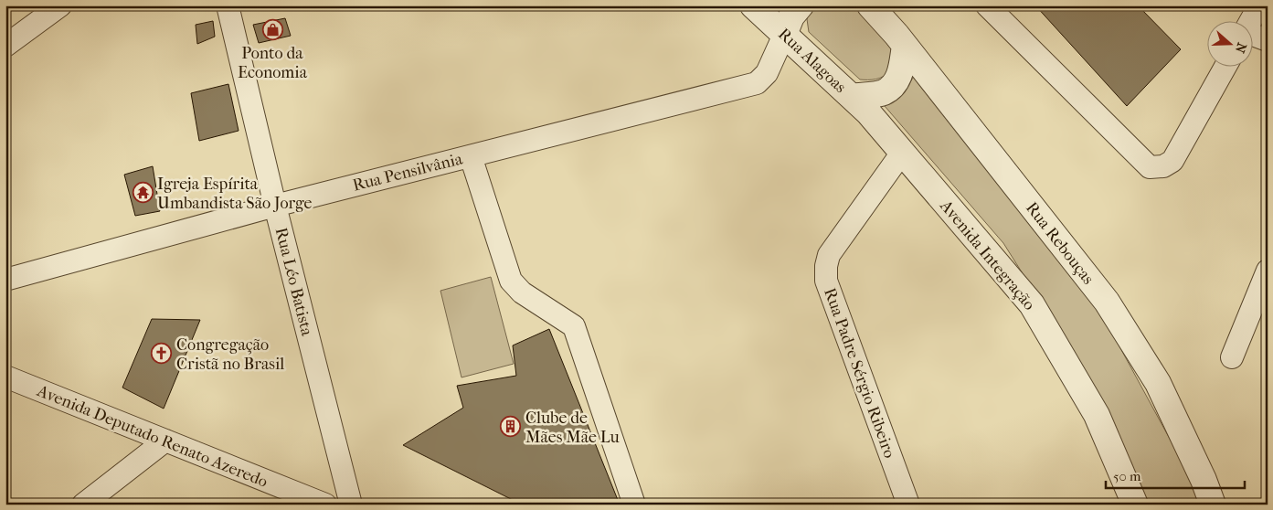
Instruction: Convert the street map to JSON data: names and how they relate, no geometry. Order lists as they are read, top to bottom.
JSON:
{
  "streets": {
    "street": [
      "Rua Alagoas",
      "Rua Pensilvânia",
      "Rua Rebouças",
      "Avenida Integração",
      "Rua Léo Batista",
      "Rua Padre Sérgio Ribeiro",
      "Avenida Deputado Renato Azeredo"
    ]
  },
  "crossings": [
    ["Rua Alagoas", "Rua Pensilvânia"],
    ["Rua Alagoas", "Avenida Integração"],
    ["Rua Pensilvânia", "Rua Léo Batista"],
    ["Avenida Integração", "Rua Padre Sérgio Ribeiro"]
  ],
  "places": {
    "shop": ["Ponto da Economia"],
    "temple": ["Igreja Espírita Umbandista São Jorge"],
    "church": ["Congregação Cristã no Brasil"],
    "building": ["Clube de Mães Mãe Lu"]
  },
  "scale_bar": "50 m",
  "north": "right"
}
